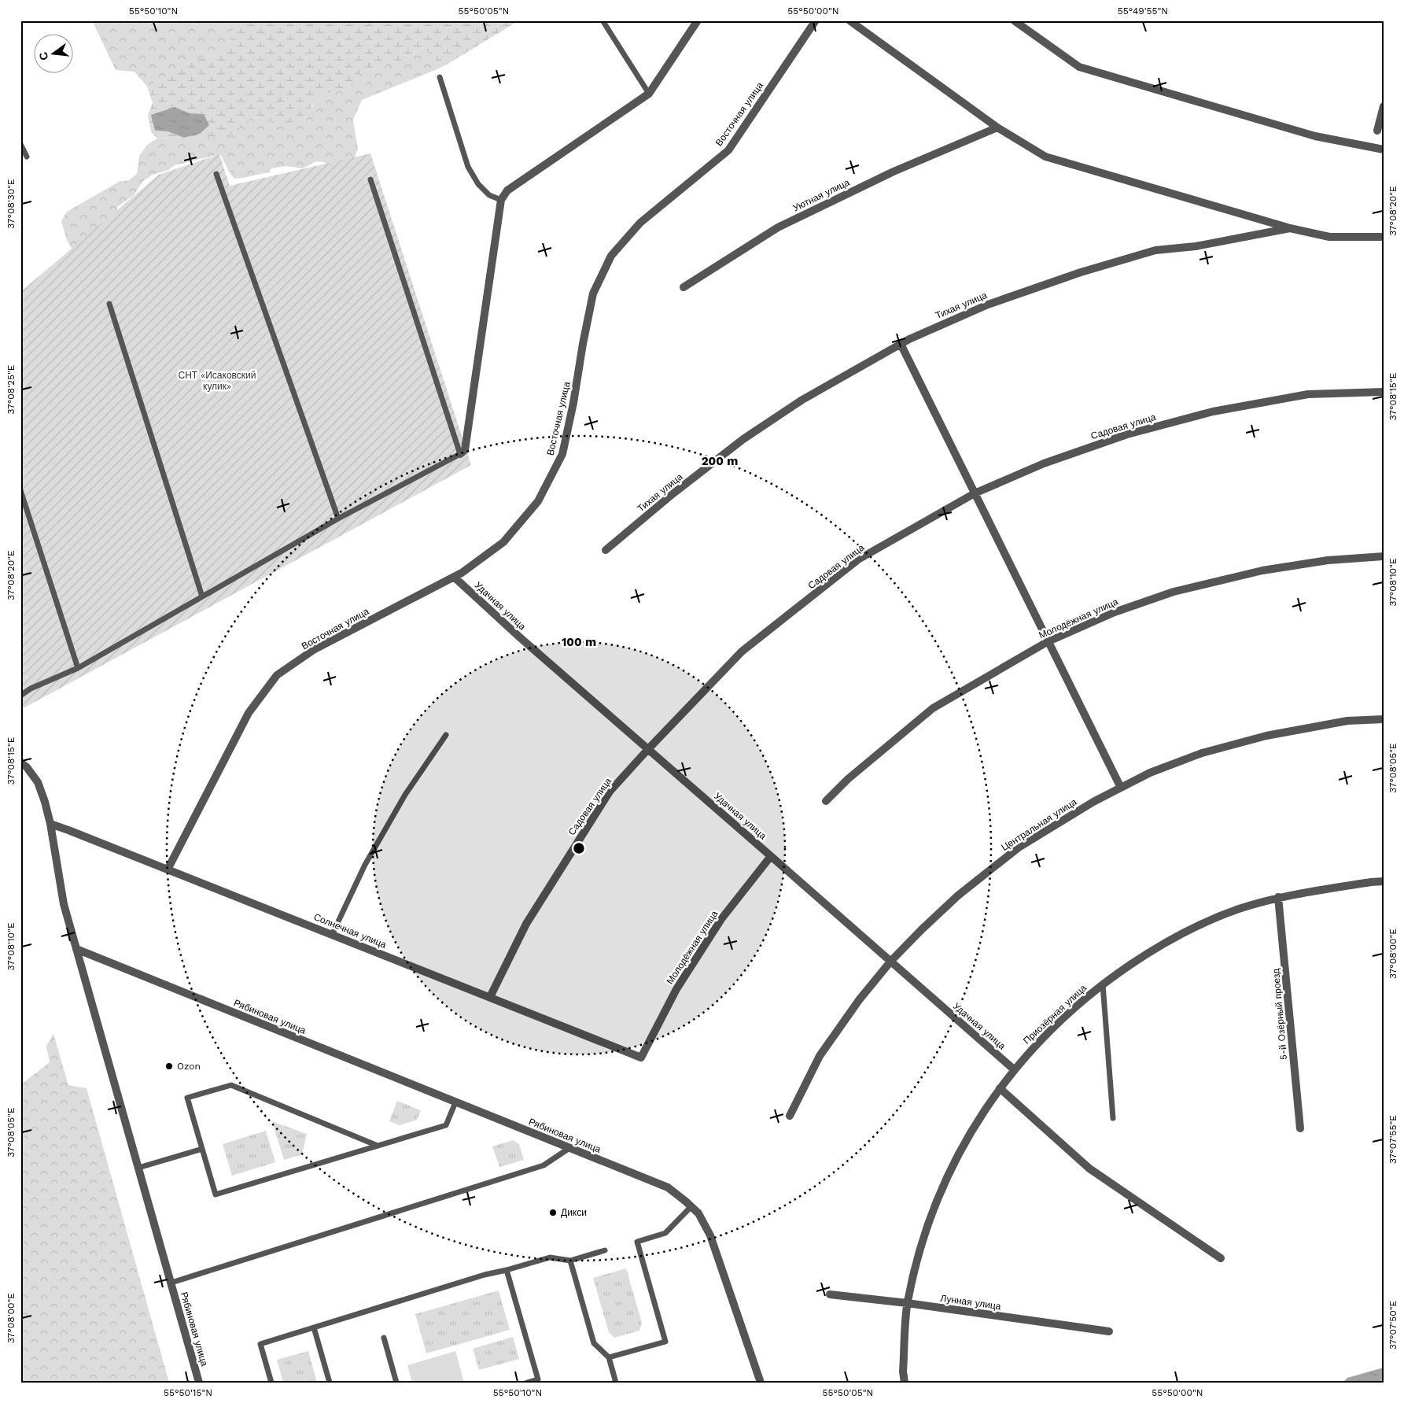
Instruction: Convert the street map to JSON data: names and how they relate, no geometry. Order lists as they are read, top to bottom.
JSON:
{
  "streets": {
    "street": [
      "Восточная улица",
      "Уютная улица",
      "Тихая улица",
      "Садовая улица",
      "Удачная улица",
      "Молодёжная улица",
      "Центральная улица",
      "Солнечная улица",
      "Приозёрная улица",
      "5-й Озёрный проезд",
      "Рябиновая улица",
      "Лунная улица"
    ]
  },
  "crossings": [
    ["Восточная улица", "Удачная улица"],
    ["Восточная улица", "Солнечная улица"],
    ["Садовая улица", "Удачная улица"],
    ["Садовая улица", "Солнечная улица"],
    ["Удачная улица", "Молодёжная улица"],
    ["Удачная улица", "Центральная улица"],
    ["Удачная улица", "Приозёрная улица"],
    ["Молодёжная улица", "Солнечная улица"],
    ["Приозёрная улица", "5-й Озёрный проезд"],
    ["Приозёрная улица", "Лунная улица"]
  ],
  "parks": ["СНТ «Исаковский кулик»"],
  "places": ["Ozon", "Дикси"],
  "north": "left",
  "coordinates": [
    "55°50'10\"N",
    "55°50'05\"N",
    "55°50'00\"N",
    "55°49'55\"N",
    "37°08'30\"E",
    "37°08'20\"E",
    "37°08'25\"E",
    "37°08'15\"E",
    "37°08'10\"E",
    "37°08'05\"E",
    "37°08'00\"E",
    "37°07'55\"E",
    "37°07'50\"E",
    "55°50'15\"N"
  ],
  "rings": ["200 m", "100 m"]
}
